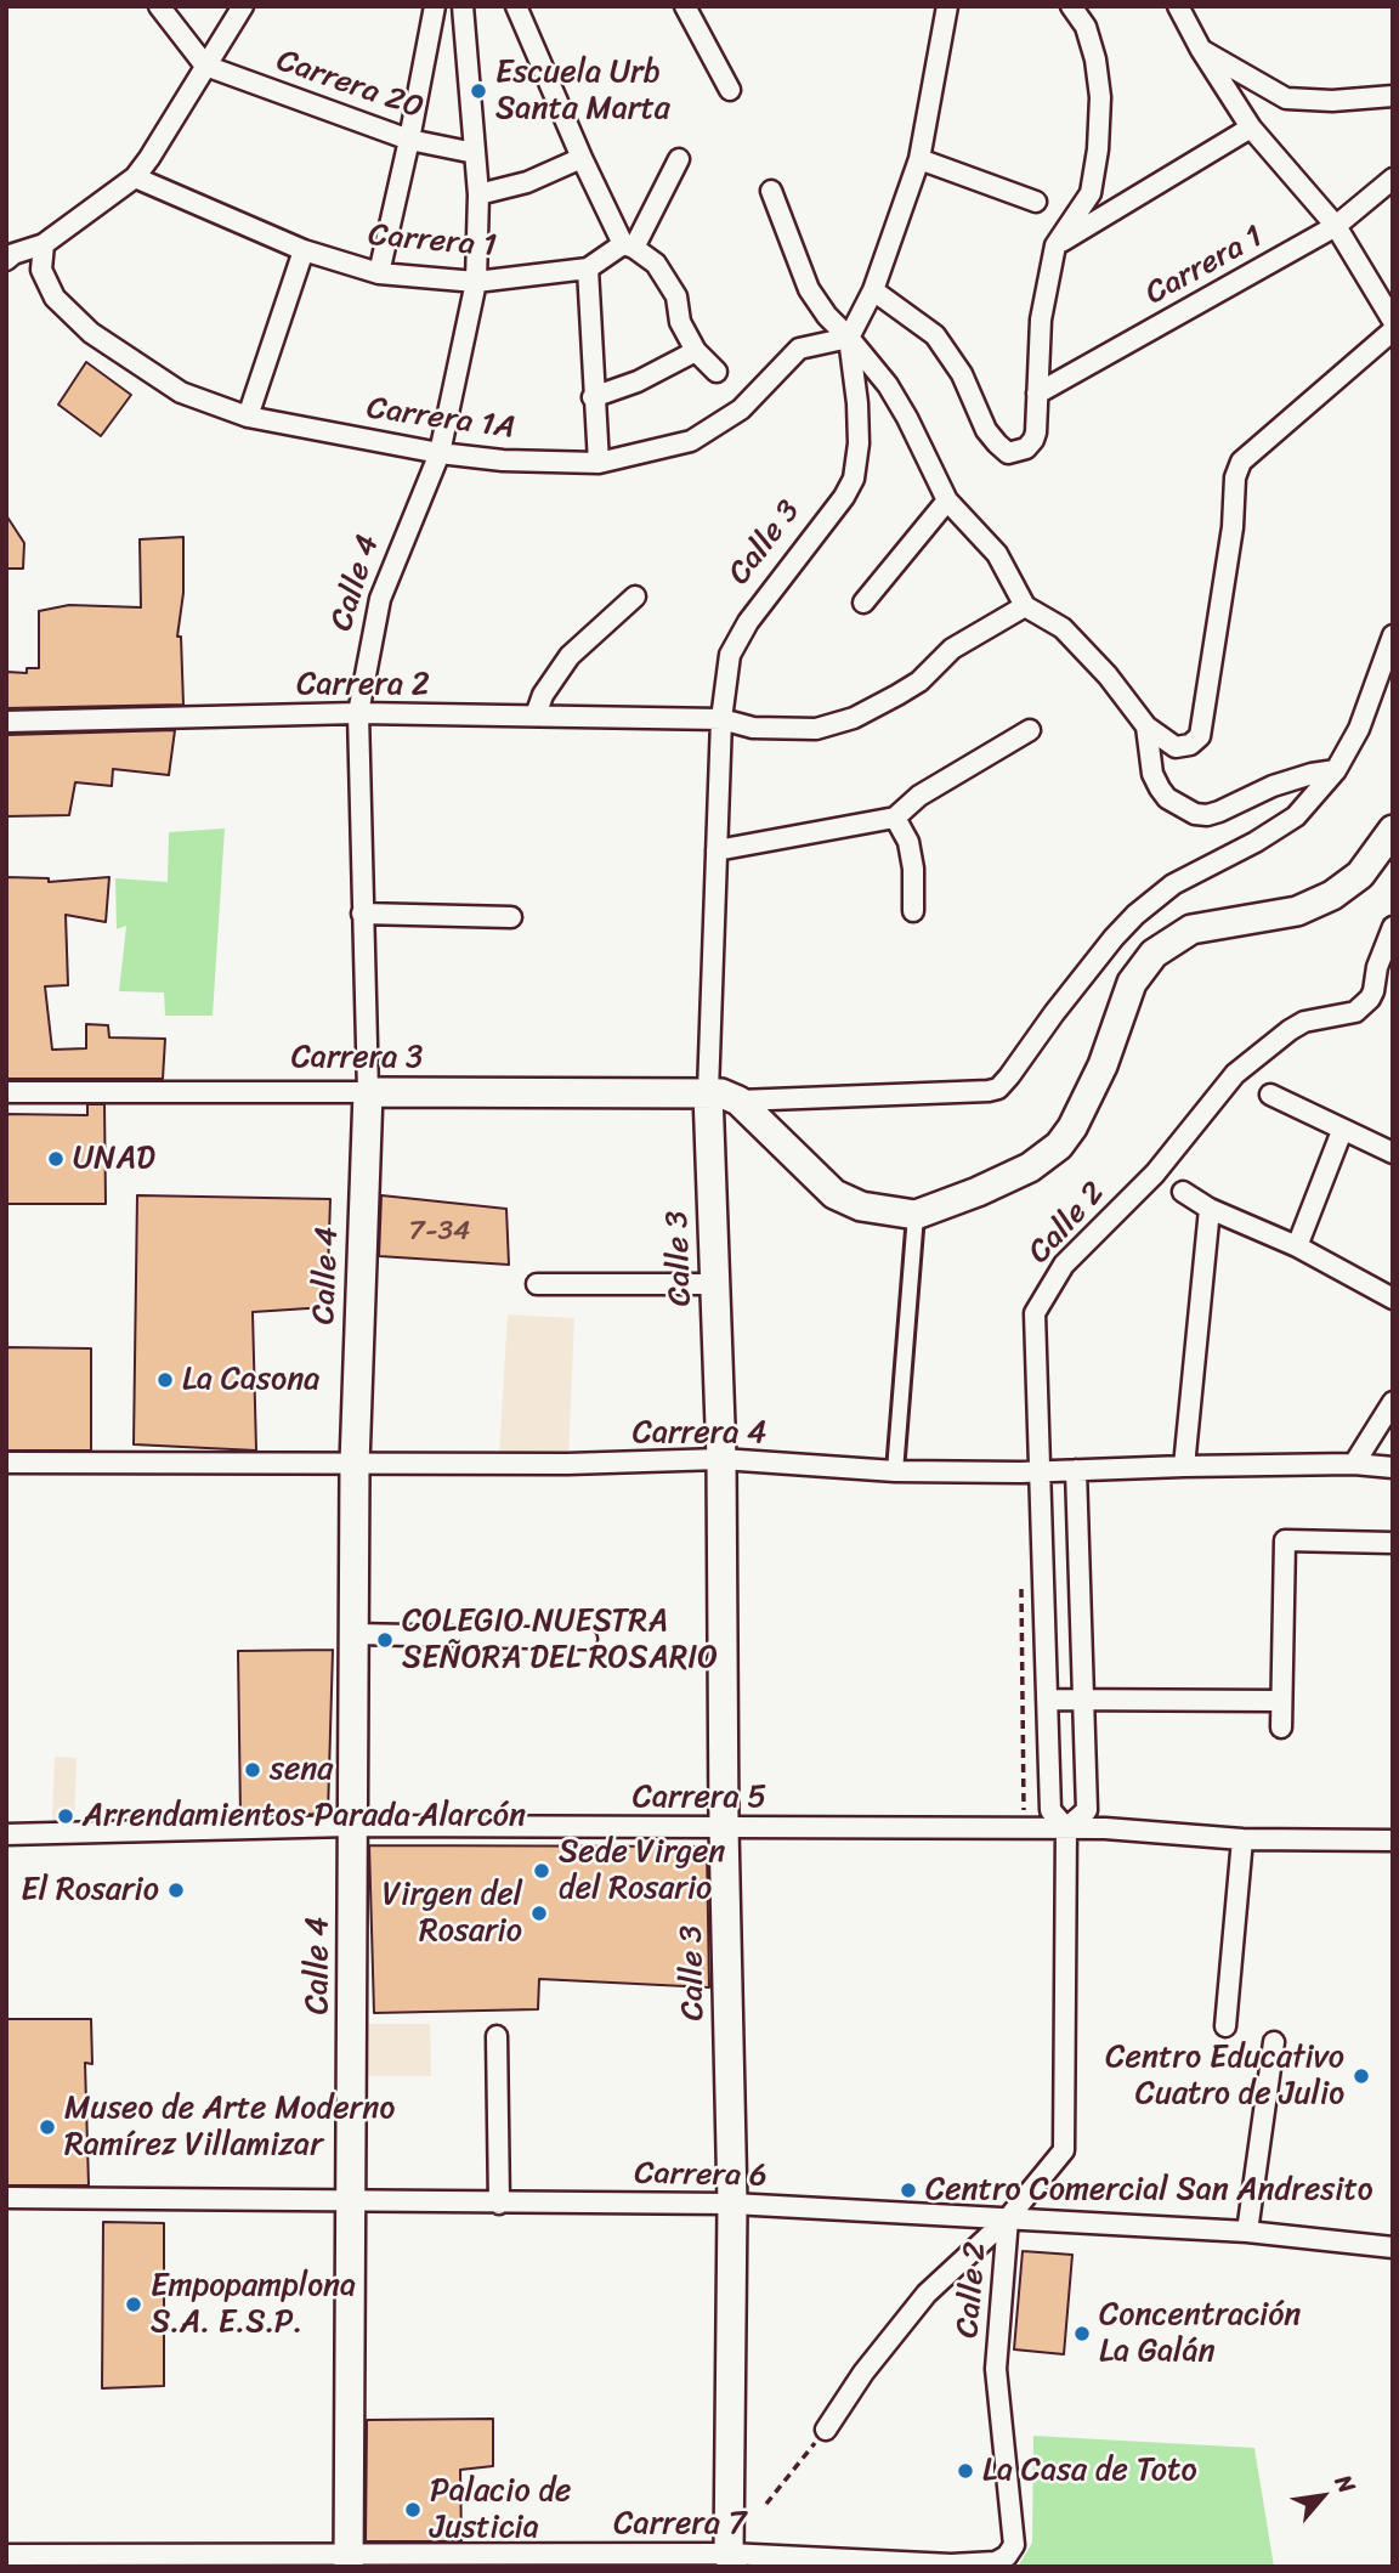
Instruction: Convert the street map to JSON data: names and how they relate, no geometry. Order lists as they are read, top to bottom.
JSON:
{
  "streets": {
    "main road": ["Calle 3", "Calle 4", "Carrera 3"],
    "street": [
      "Carrera 20",
      "Carrera 1",
      "Carrera 1A",
      "Carrera 2",
      "Calle 2",
      "Carrera 4",
      "Carrera 5",
      "Carrera 6",
      "Carrera 7"
    ]
  },
  "crossings": [
    ["Carrera 20", "Calle 4"],
    ["Carrera 1", "Calle 4"],
    ["Carrera 1A", "Calle 3"],
    ["Carrera 1A", "Calle 4"],
    ["Calle 3", "Carrera 2"],
    ["Calle 3", "Carrera 3"],
    ["Calle 3", "Carrera 4"],
    ["Calle 3", "Carrera 5"],
    ["Calle 3", "Carrera 6"],
    ["Calle 3", "Carrera 7"],
    ["Calle 4", "Carrera 2"],
    ["Calle 4", "Carrera 3"],
    ["Calle 4", "Carrera 4"],
    ["Calle 4", "Carrera 5"],
    ["Calle 4", "Carrera 6"],
    ["Calle 4", "Carrera 7"],
    ["Calle 2", "Carrera 4"],
    ["Calle 2", "Carrera 5"],
    ["Calle 2", "Carrera 6"],
    ["Calle 2", "Carrera 7"]
  ],
  "places": [
    "Escuela Urb Santa Marta",
    "UNAD",
    "La Casona",
    "COLEGIO NUESTRA SEÑORA DEL ROSARIO",
    "sena",
    "Arrendamientos Parada Alarcón",
    "Sede Virgen del Rosario",
    "El Rosario",
    "Virgen del Rosario",
    "Centro Educativo Cuatro de Julio",
    "Museo de Arte Moderno Ramírez Villamizar",
    "Centro Comercial San Andresito",
    "Empopamplona S.A. E.S.P.",
    "Concentración La Galán",
    "La Casa de Toto",
    "Palacio de Justicia"
  ],
  "house_numbers": ["7-34"],
  "north": "top right"
}
